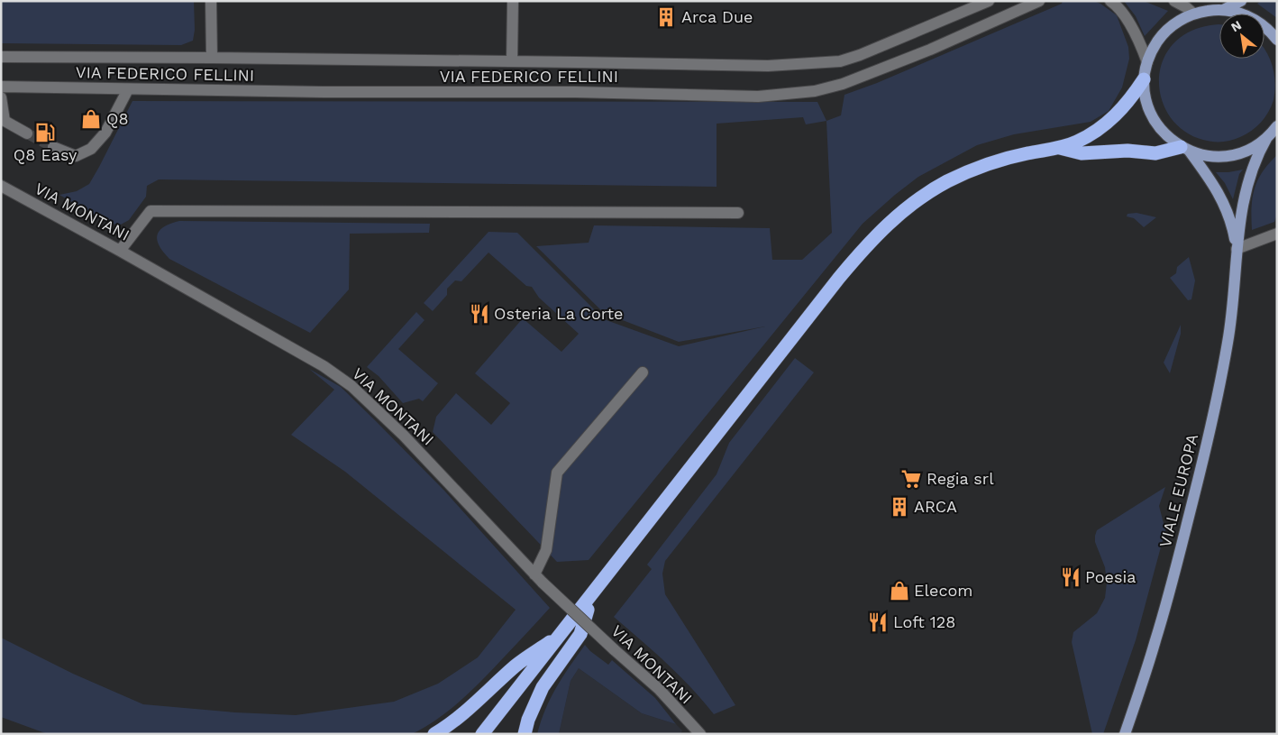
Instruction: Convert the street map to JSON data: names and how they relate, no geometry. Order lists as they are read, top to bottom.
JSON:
{
  "streets": {
    "main road": ["VIALE EUROPA"],
    "street": ["VIA FEDERICO FELLINI", "VIA MONTANI"]
  },
  "places": {
    "building": ["Arca Due", "ARCA"],
    "shop": ["Q8", "Elecom"],
    "fuel station": ["Q8 Easy"],
    "restaurant": ["Osteria La Corte", "Poesia", "Loft 128"],
    "supermarket": ["Regia srl"]
  },
  "north": "top left"
}
